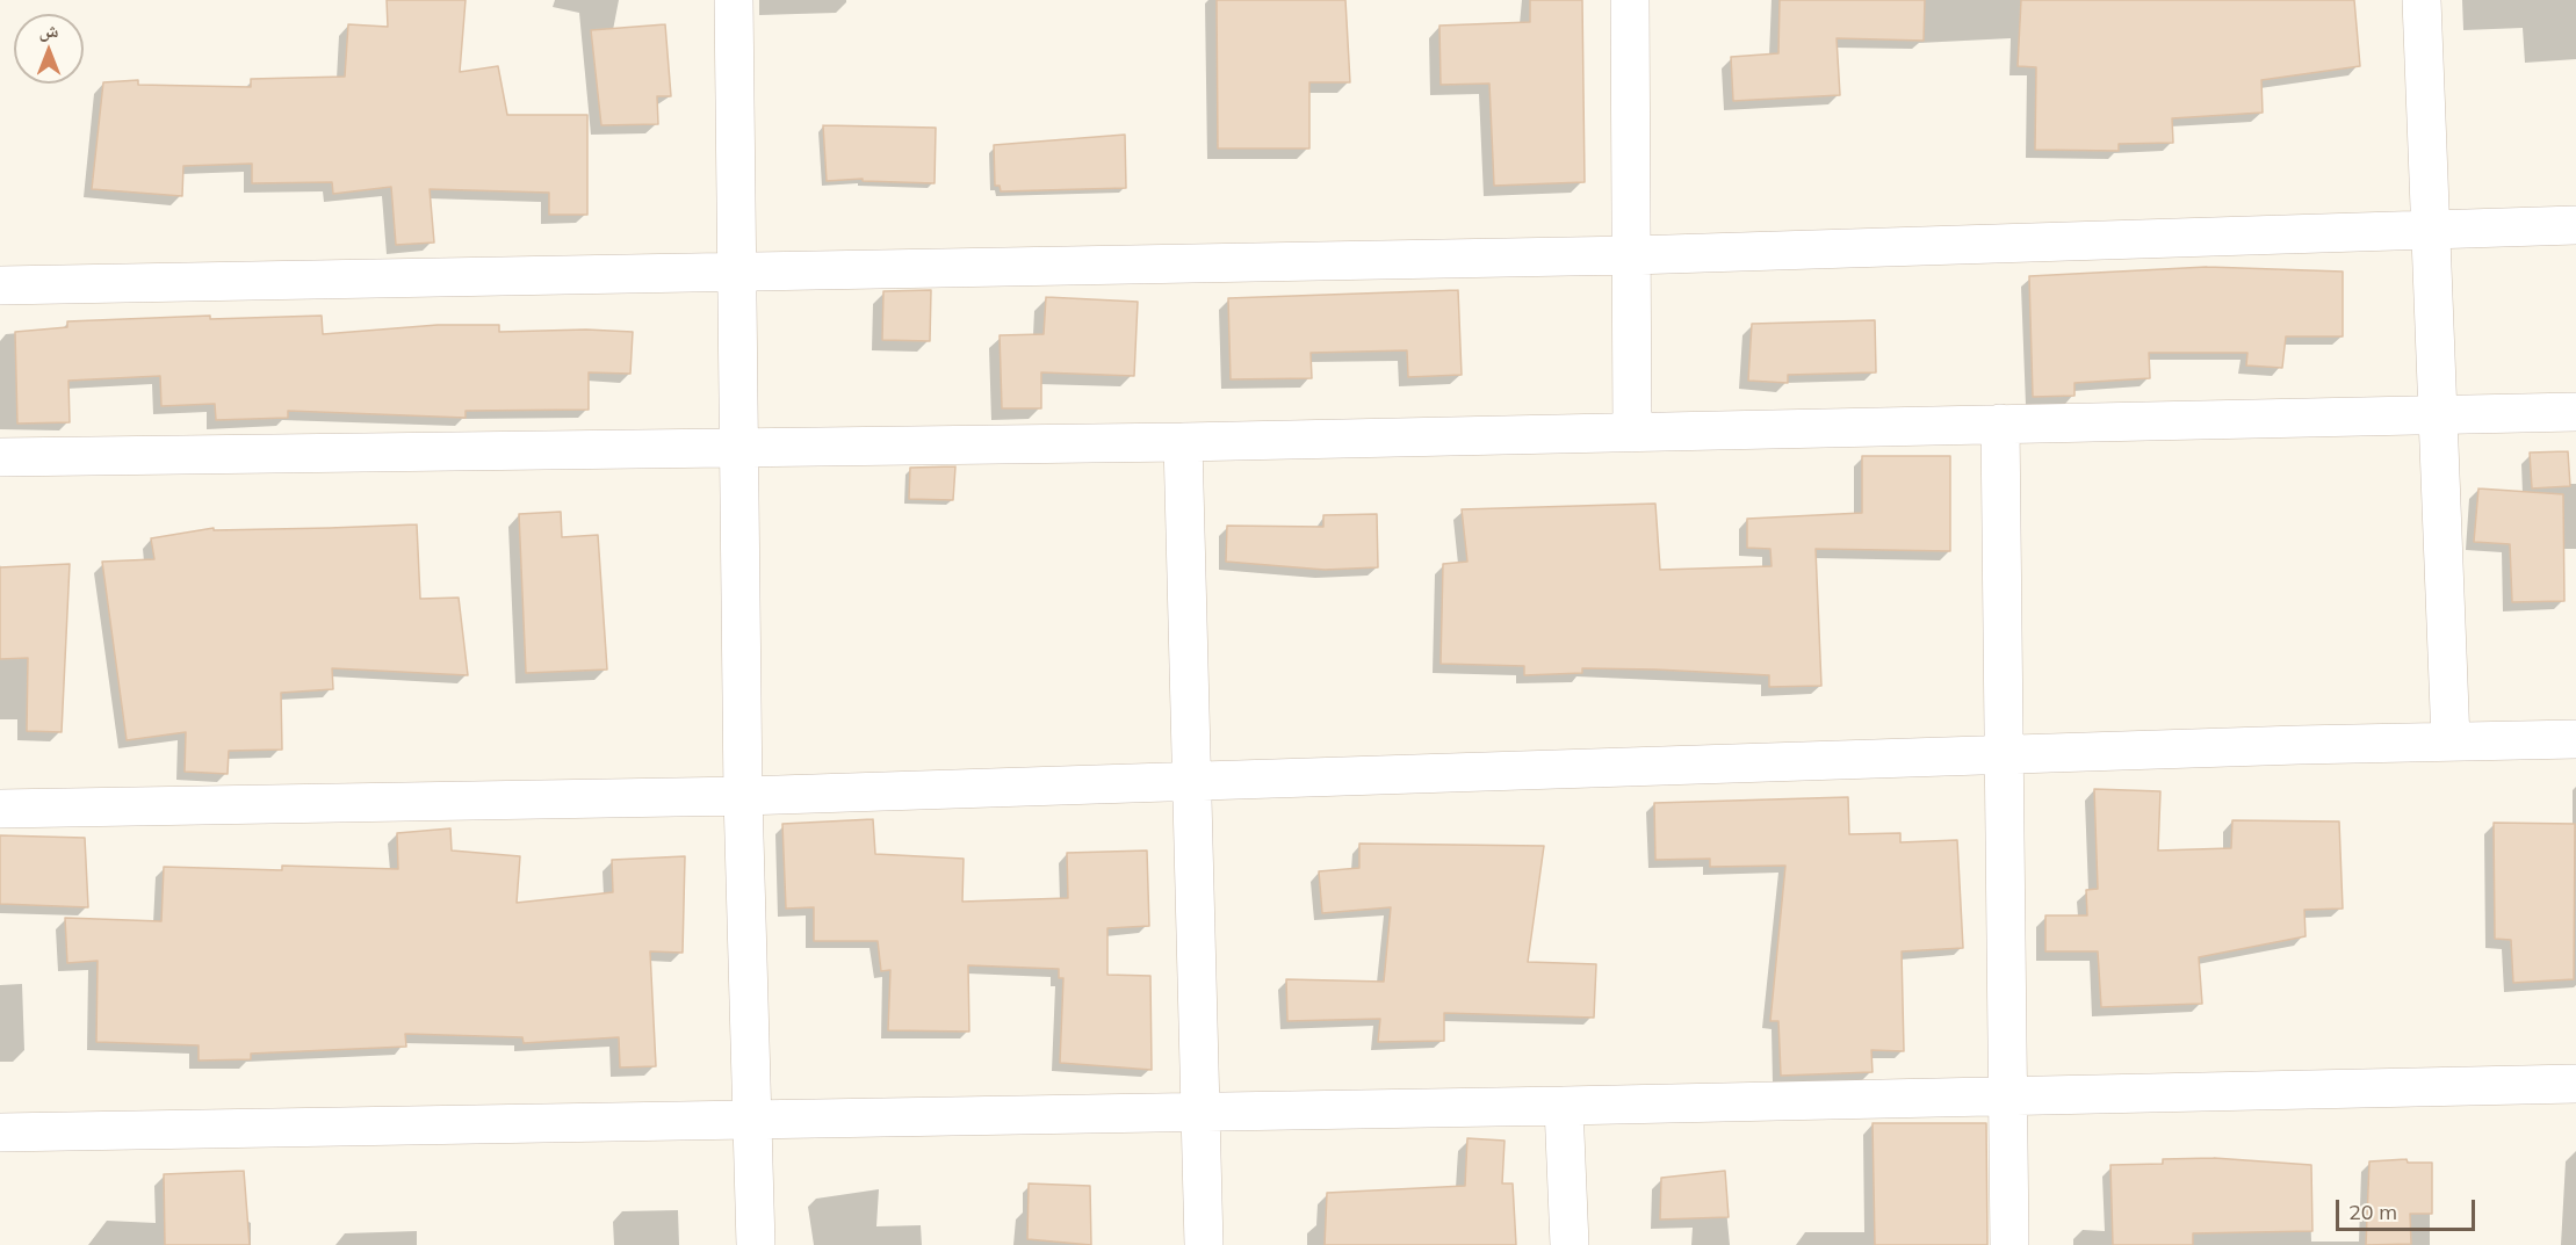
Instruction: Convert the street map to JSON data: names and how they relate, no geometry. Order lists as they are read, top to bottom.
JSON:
{
  "scale_bar": "20 m",
  "north": "top"
}
